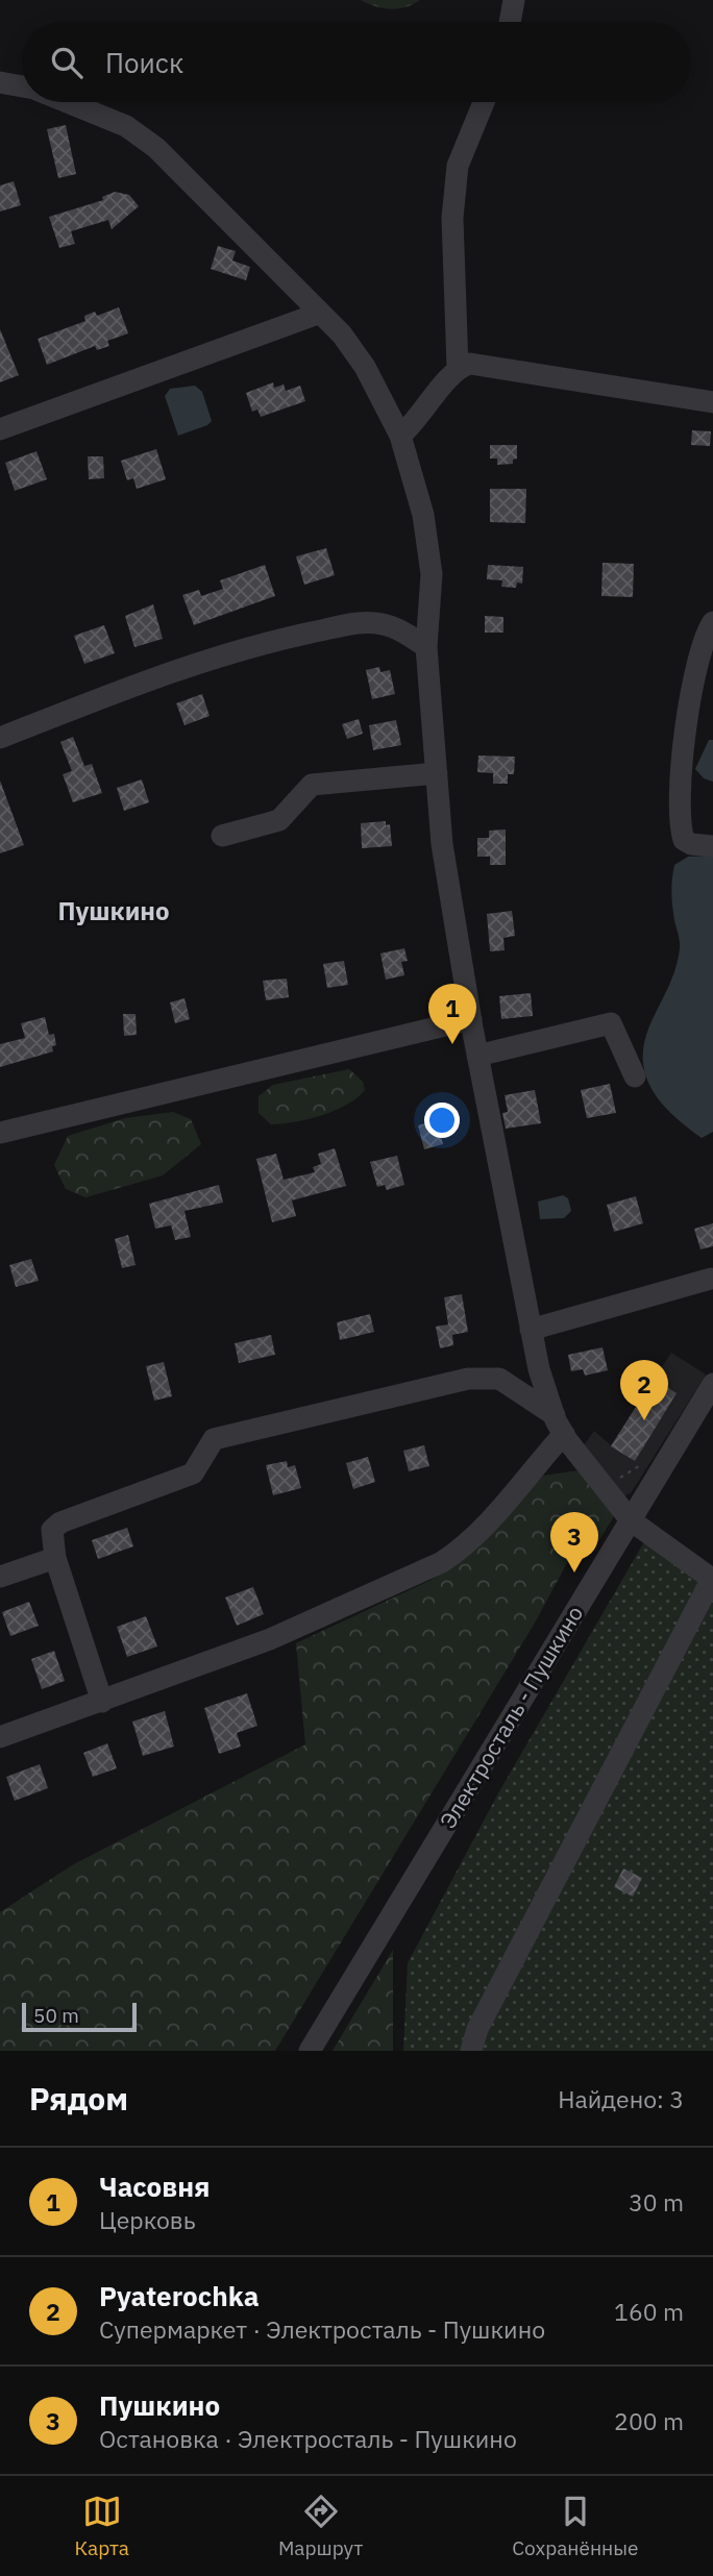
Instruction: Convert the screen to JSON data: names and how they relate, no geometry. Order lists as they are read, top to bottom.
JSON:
{
  "streets": {
    "street": ["Электросталь - Пушкино"]
  },
  "districts": ["Пушкино"],
  "scale_bar": "50 m",
  "page": {
    "search": "Поиск",
    "pins": ["1", "2", "3"],
    "scale": "50 m",
    "heading": ["Рядом", "Найдено: 3"],
    "list": [
      {
        "mark": "1",
        "name": "Часовня",
        "note": "Церковь",
        "value": "30 m"
      },
      {
        "mark": "2",
        "name": "Pyaterochka",
        "note": "Супермаркет · Электросталь - Пушкино",
        "value": "160 m"
      },
      {
        "mark": "3",
        "name": "Пушкино",
        "note": "Остановка · Электросталь - Пушкино",
        "value": "200 m"
      }
    ],
    "nav": ["Карта", "Маршрут", "Сохранённые"]
  }
}
